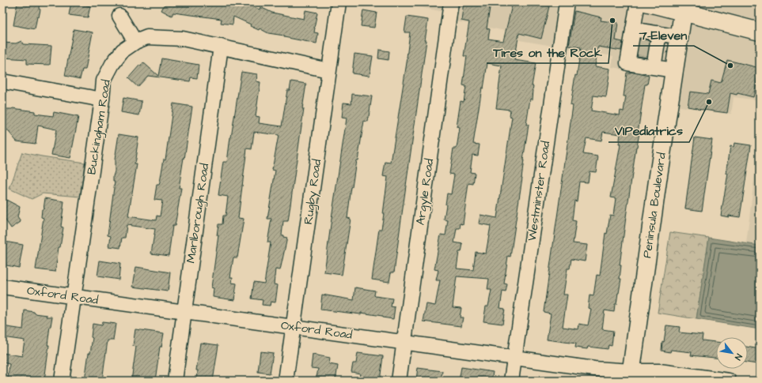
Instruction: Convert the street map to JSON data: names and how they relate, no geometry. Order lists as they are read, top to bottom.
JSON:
{
  "streets": {
    "main road": ["Peninsula Boulevard"],
    "street": [
      "Buckingham Road",
      "Westminster Road",
      "Rugby Road",
      "Argyle Road",
      "Marlborough Road",
      "Oxford Road"
    ]
  },
  "crossings": [
    ["Buckingham Road", "Rugby Road"],
    ["Buckingham Road", "Marlborough Road"],
    ["Buckingham Road", "Oxford Road"],
    ["Westminster Road", "Oxford Road"],
    ["Rugby Road", "Oxford Road"],
    ["Argyle Road", "Oxford Road"],
    ["Peninsula Boulevard", "Oxford Road"],
    ["Marlborough Road", "Oxford Road"]
  ],
  "places": ["Tires on the Rock", "7-Eleven", "VIPediatrics"],
  "north": "bottom right"
}
